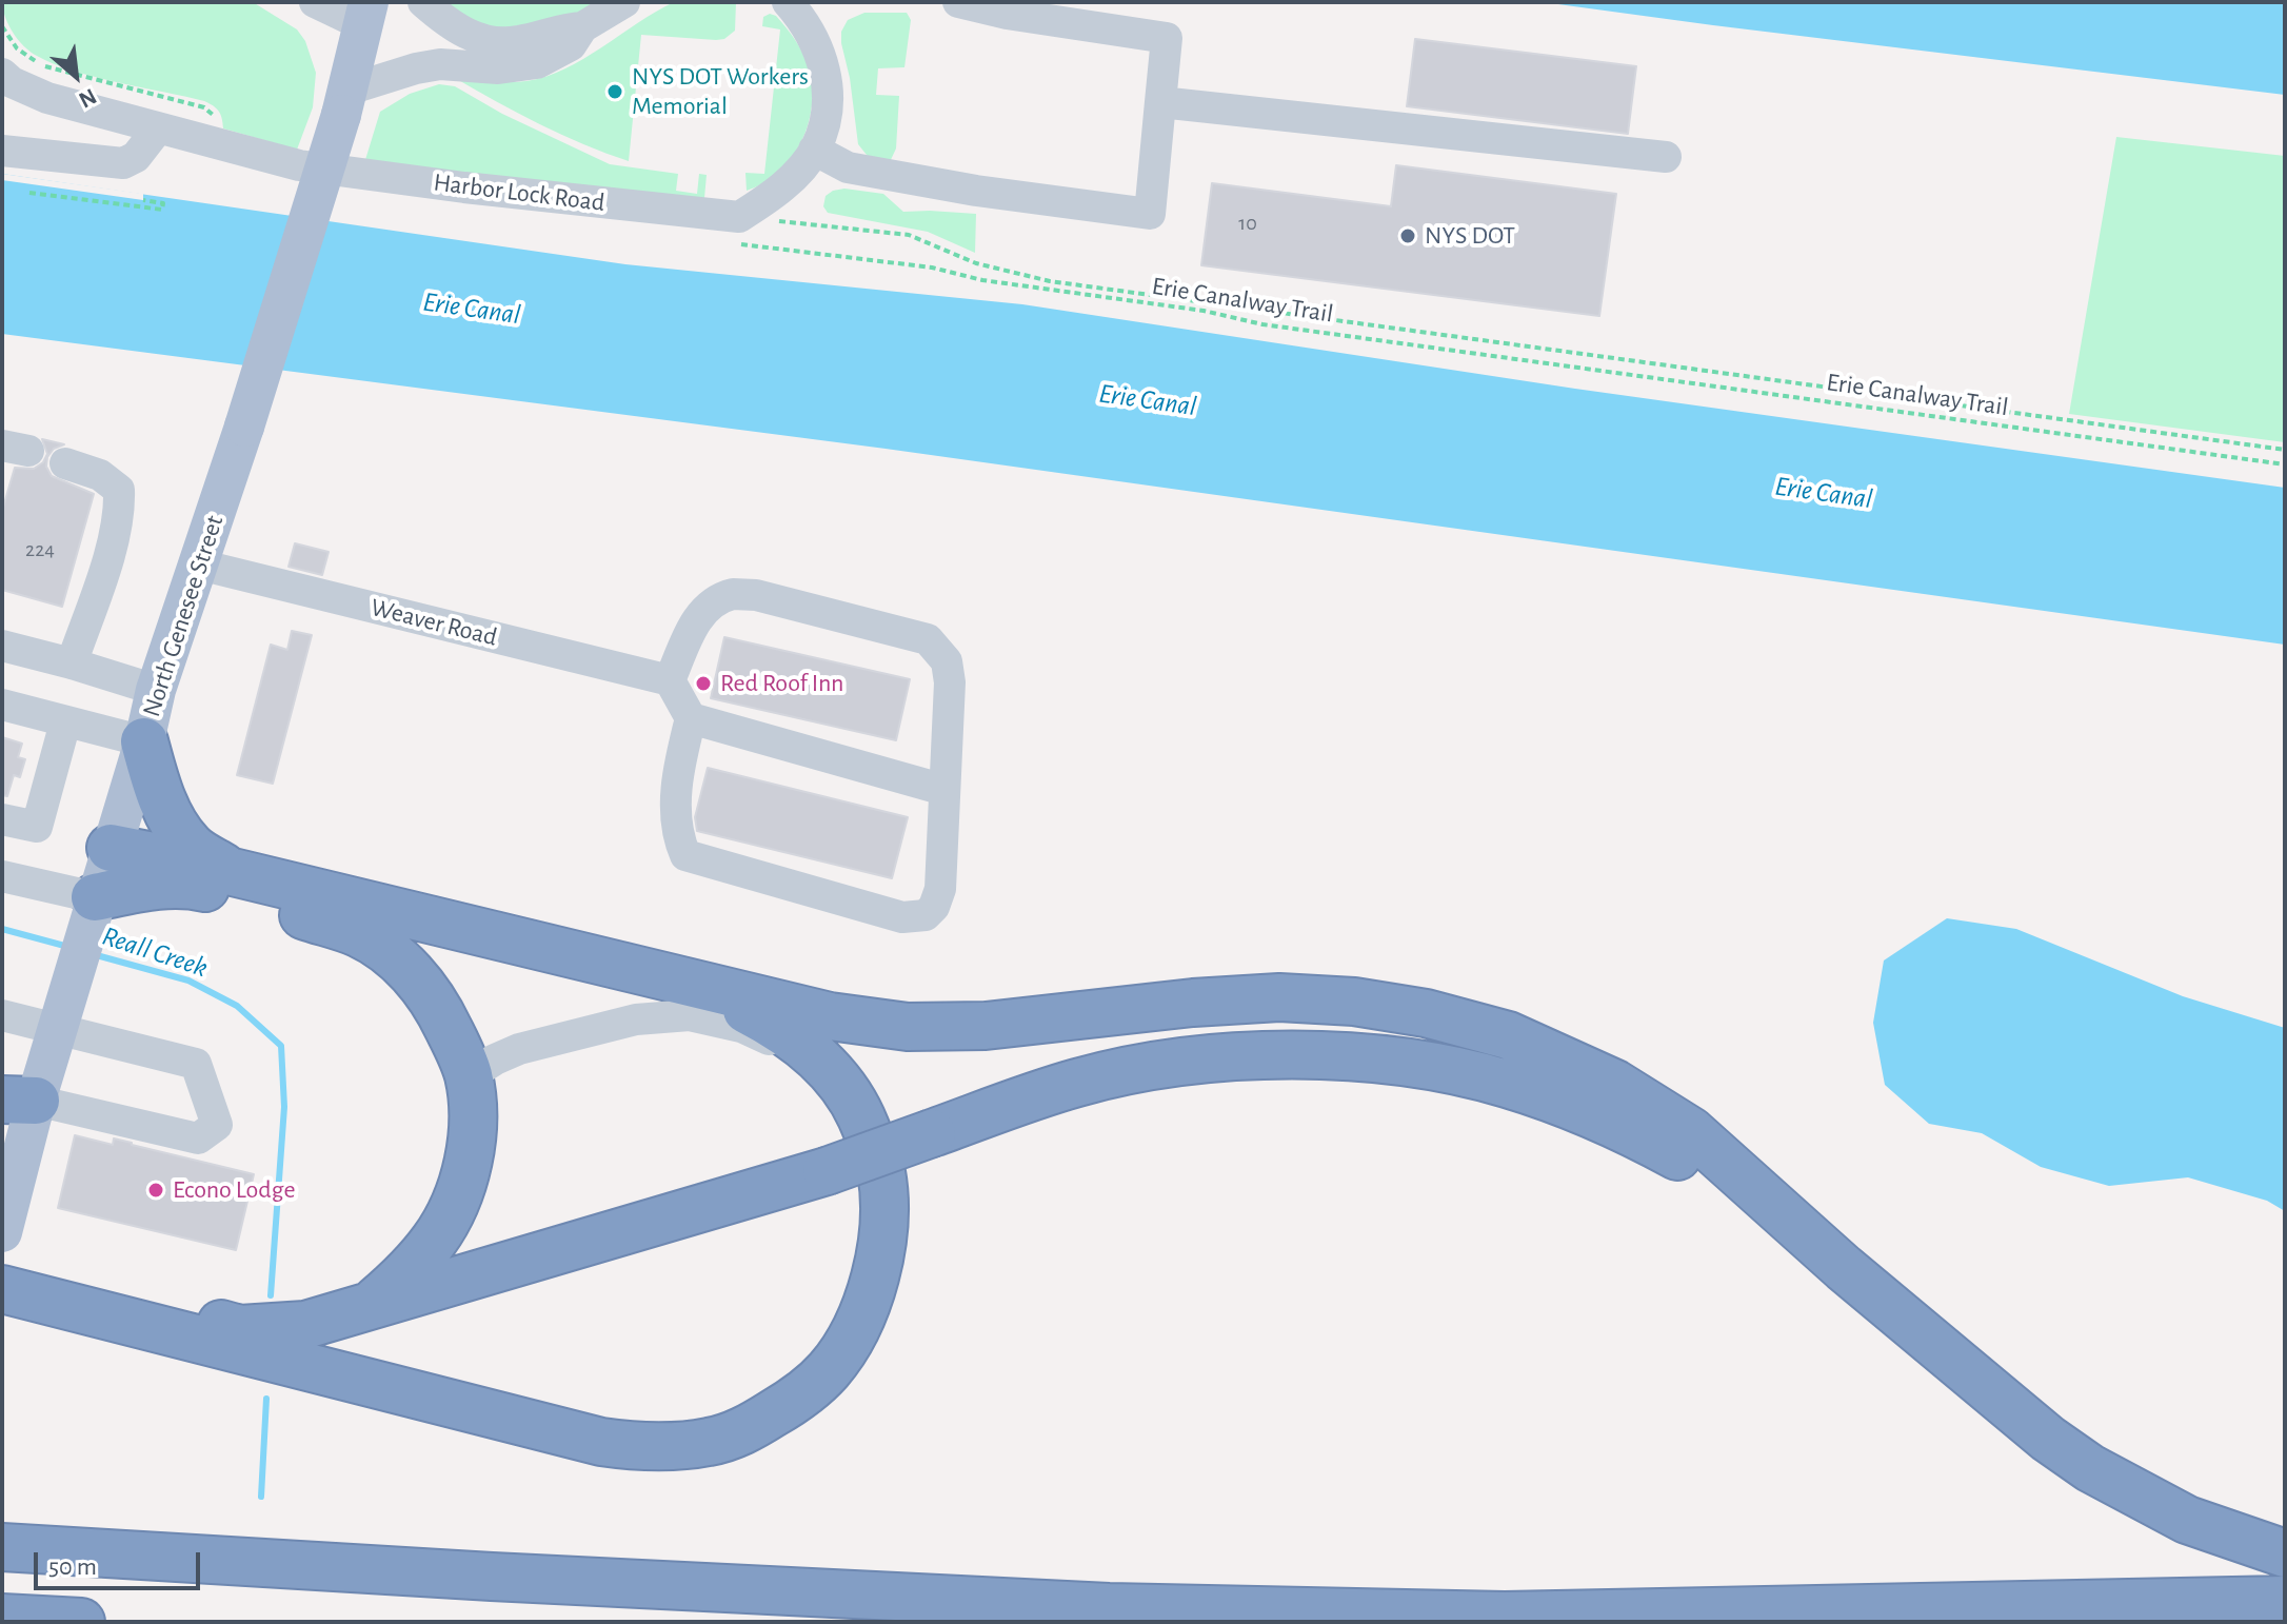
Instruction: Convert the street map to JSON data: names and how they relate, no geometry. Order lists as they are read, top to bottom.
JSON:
{
  "streets": {
    "main road": ["North Genesee Street"],
    "street": ["Harbor Lock Road", "Weaver Road"],
    "path": ["Erie Canalway Trail"]
  },
  "crossings": [
    ["Harbor Lock Road", "Erie Canalway Trail"],
    ["North Genesee Street", "Weaver Road"]
  ],
  "water": ["Erie Canal", "Reall Creek"],
  "places": [
    "NYS DOT Workers Memorial",
    "NYS DOT",
    "Red Roof Inn",
    "Econo Lodge"
  ],
  "house_numbers": ["10", "224"],
  "scale_bar": "50 m",
  "north": "bottom right"
}
